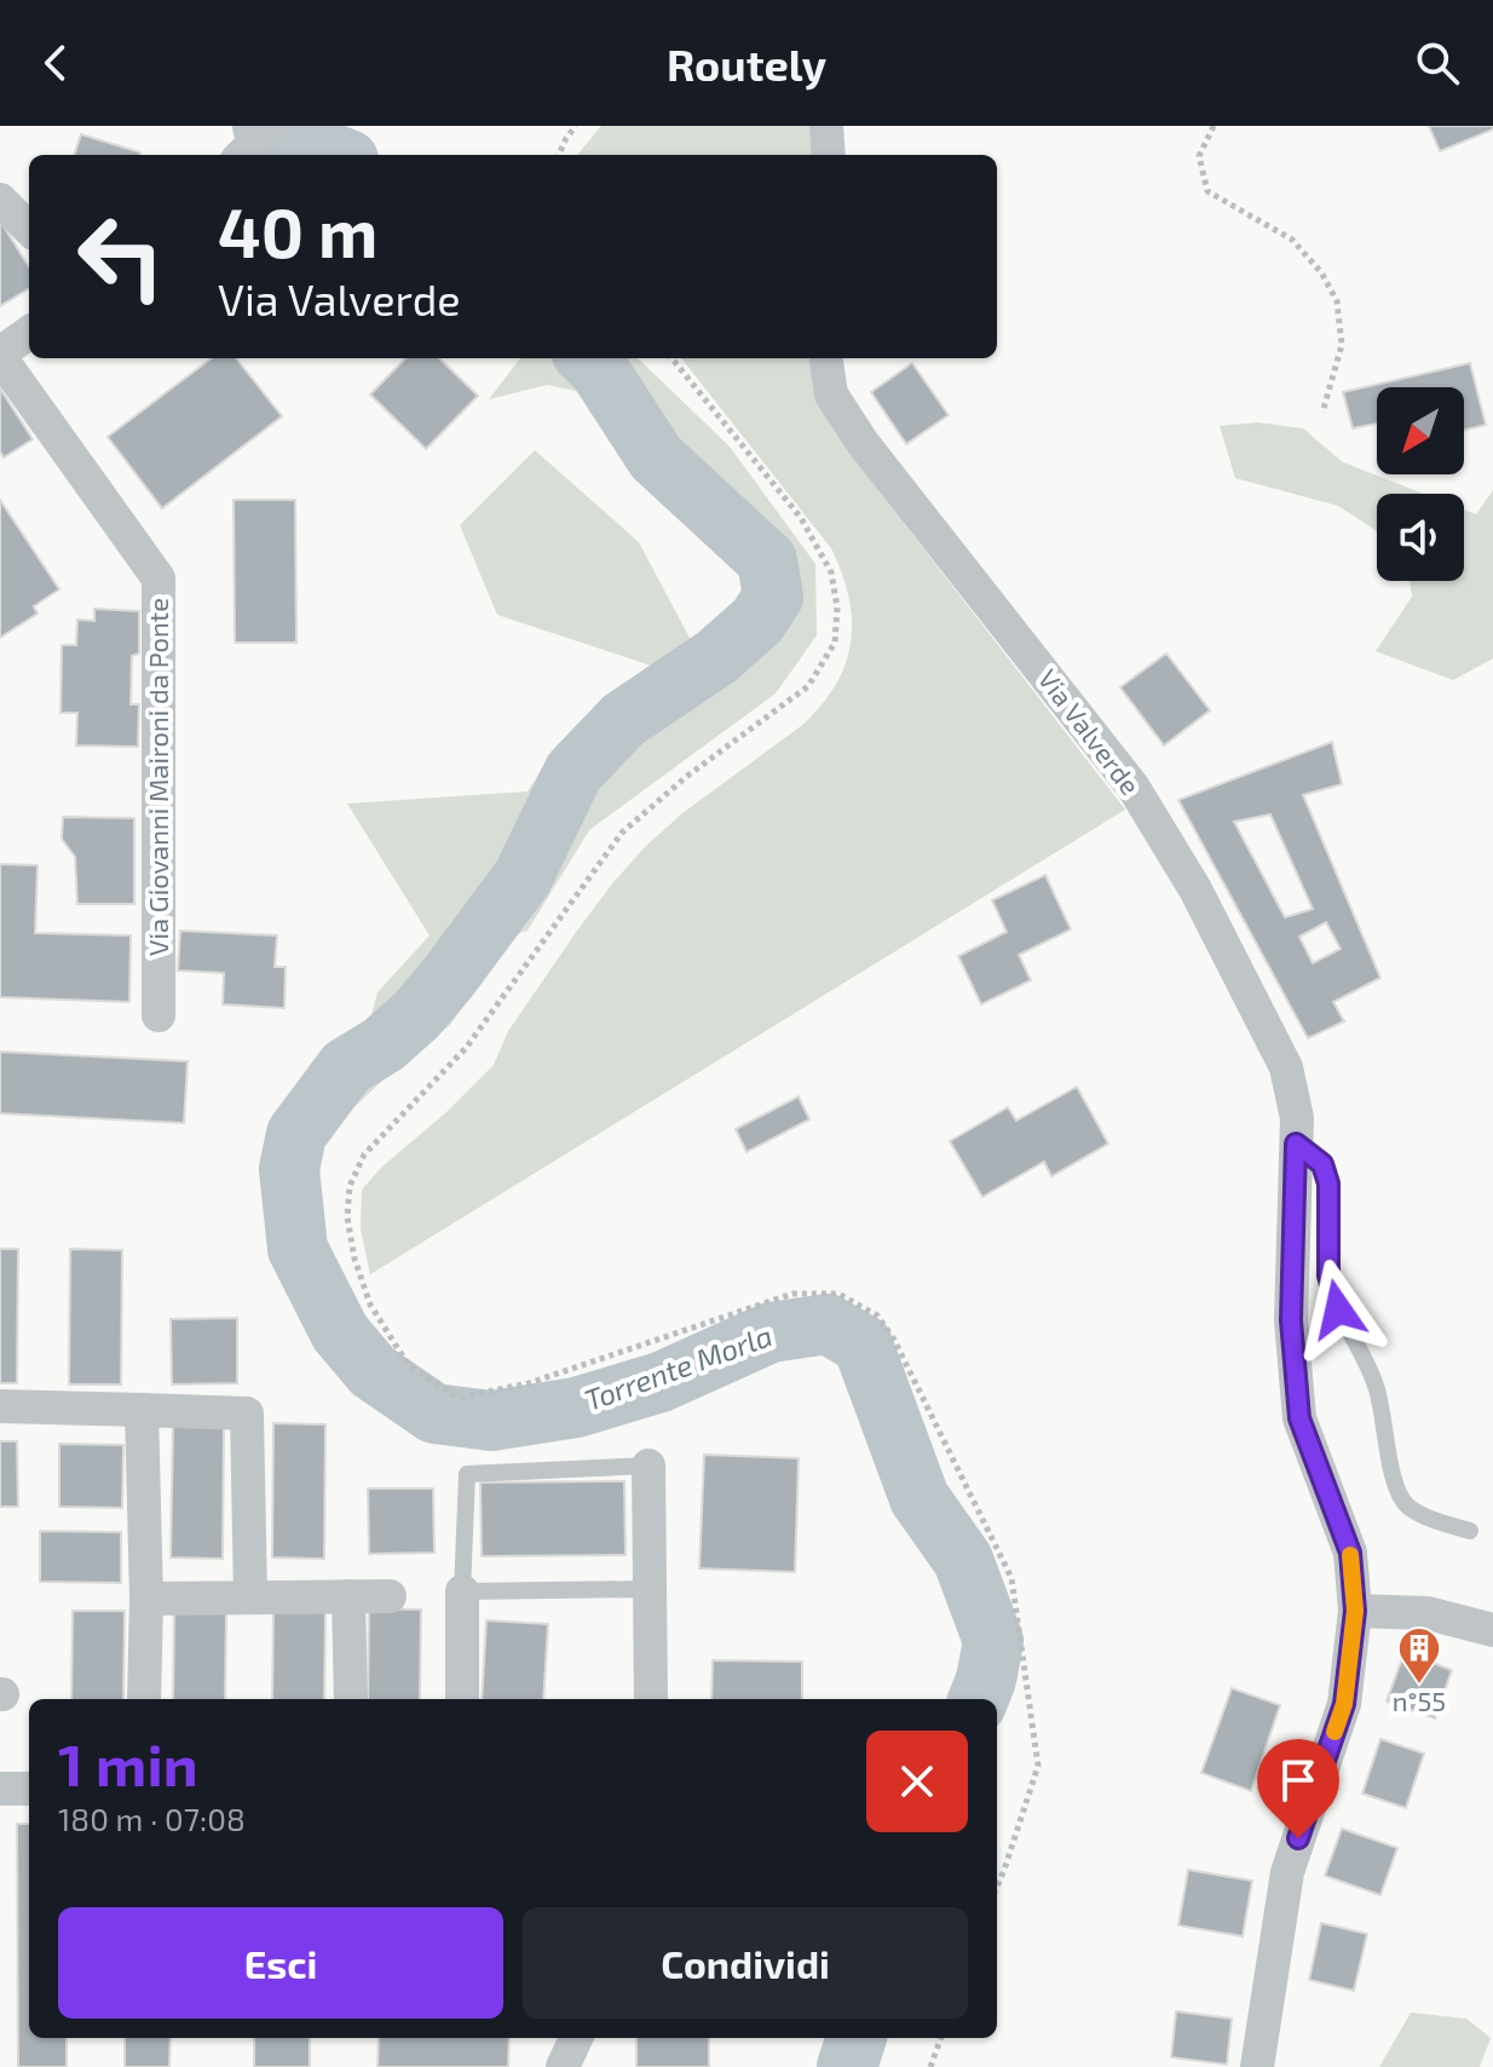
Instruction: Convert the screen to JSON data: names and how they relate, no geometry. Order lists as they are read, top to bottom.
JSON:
{
  "streets": {
    "street": ["Via Valverde", "Via Giovanni Maironi da Ponte"]
  },
  "water": ["Torrente Morla"],
  "places": {
    "building": ["n°55"]
  },
  "north": "bottom left",
  "page": {
    "header": "Routely",
    "turn": ["40 m", "Via Valverde"],
    "heading": ["1 min", "180 m · 07:08"],
    "buttons": ["Esci", "Condividi"]
  }
}
